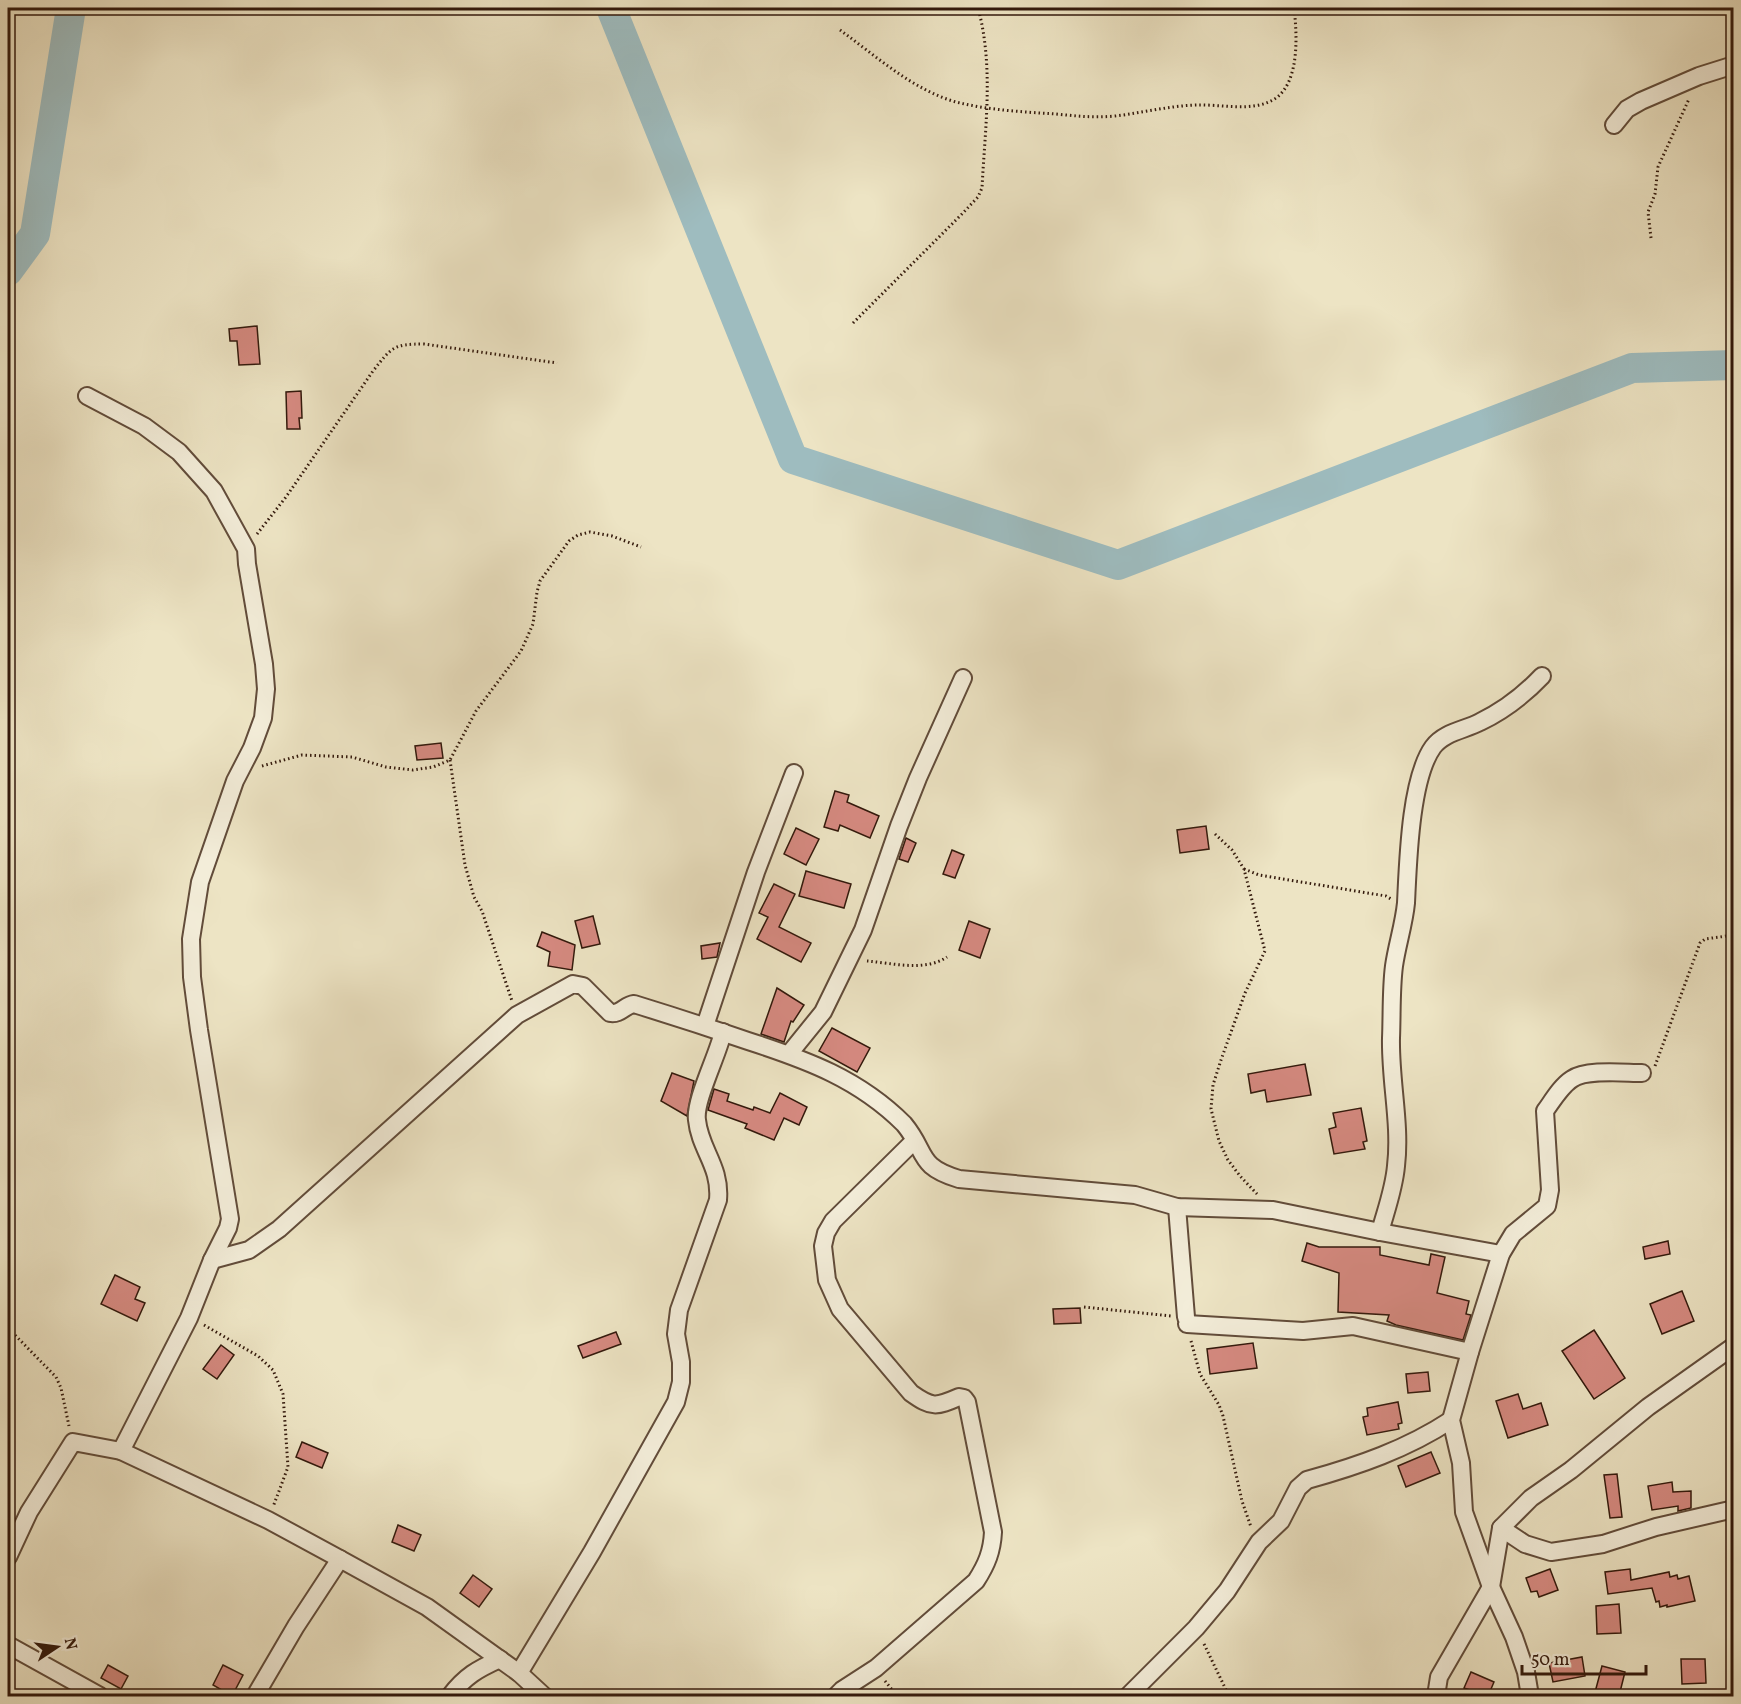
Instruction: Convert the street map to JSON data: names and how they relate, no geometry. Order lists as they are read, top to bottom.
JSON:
{
  "scale_bar": "50 m",
  "north": "right"
}
